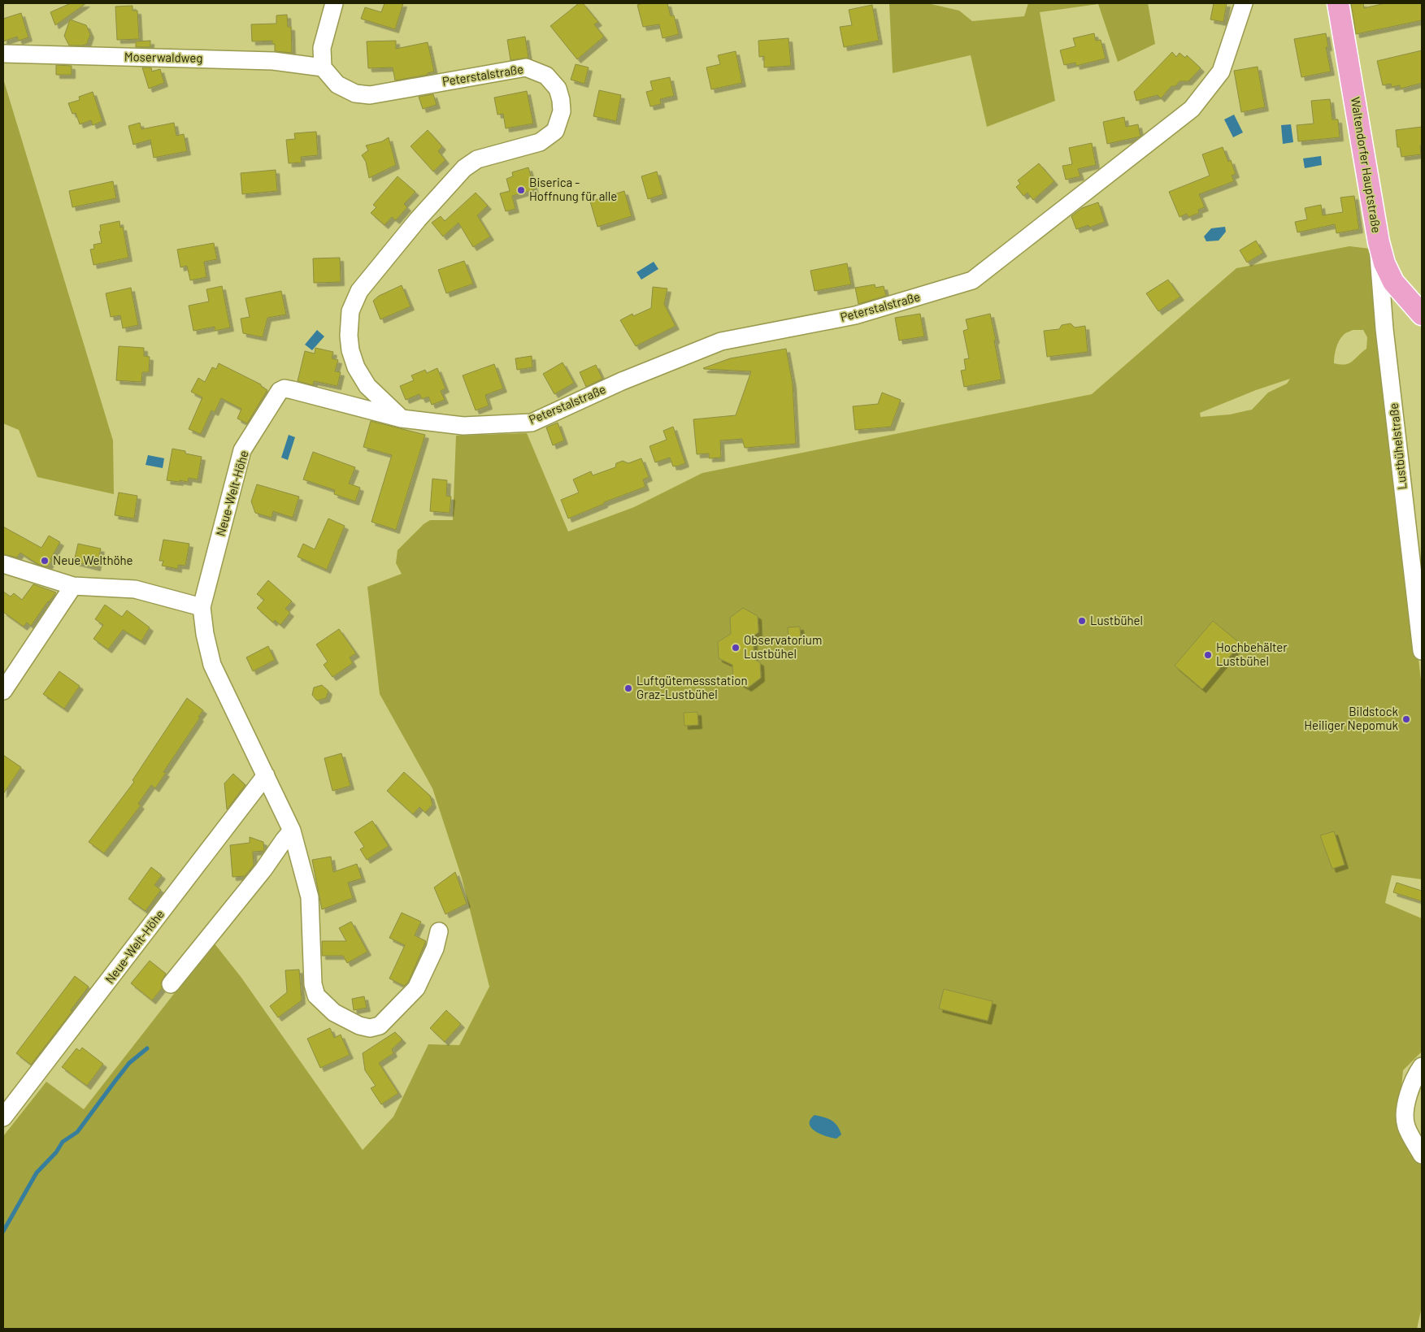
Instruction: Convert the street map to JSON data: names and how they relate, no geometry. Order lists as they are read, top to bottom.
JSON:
{
  "streets": {
    "main road": ["Waltendorfer Hauptstraße"],
    "street": [
      "Moserwaldweg",
      "Peterstalstraße",
      "Lustbühelstraße",
      "Neue-Welt-Höhe"
    ]
  },
  "crossings": [
    ["Moserwaldweg", "Peterstalstraße"],
    ["Peterstalstraße", "Neue-Welt-Höhe"],
    ["Waltendorfer Hauptstraße", "Lustbühelstraße"]
  ],
  "places": [
    "Biserica - Hoffnung für alle",
    "Neue Welthöhe",
    "Lustbühel",
    "Observatorium Lustbühel",
    "Hochbehälter Lustbühel",
    "Luftgütemessstation Graz-Lustbühel",
    "Bildstock Heiliger Nepomuk"
  ]
}
